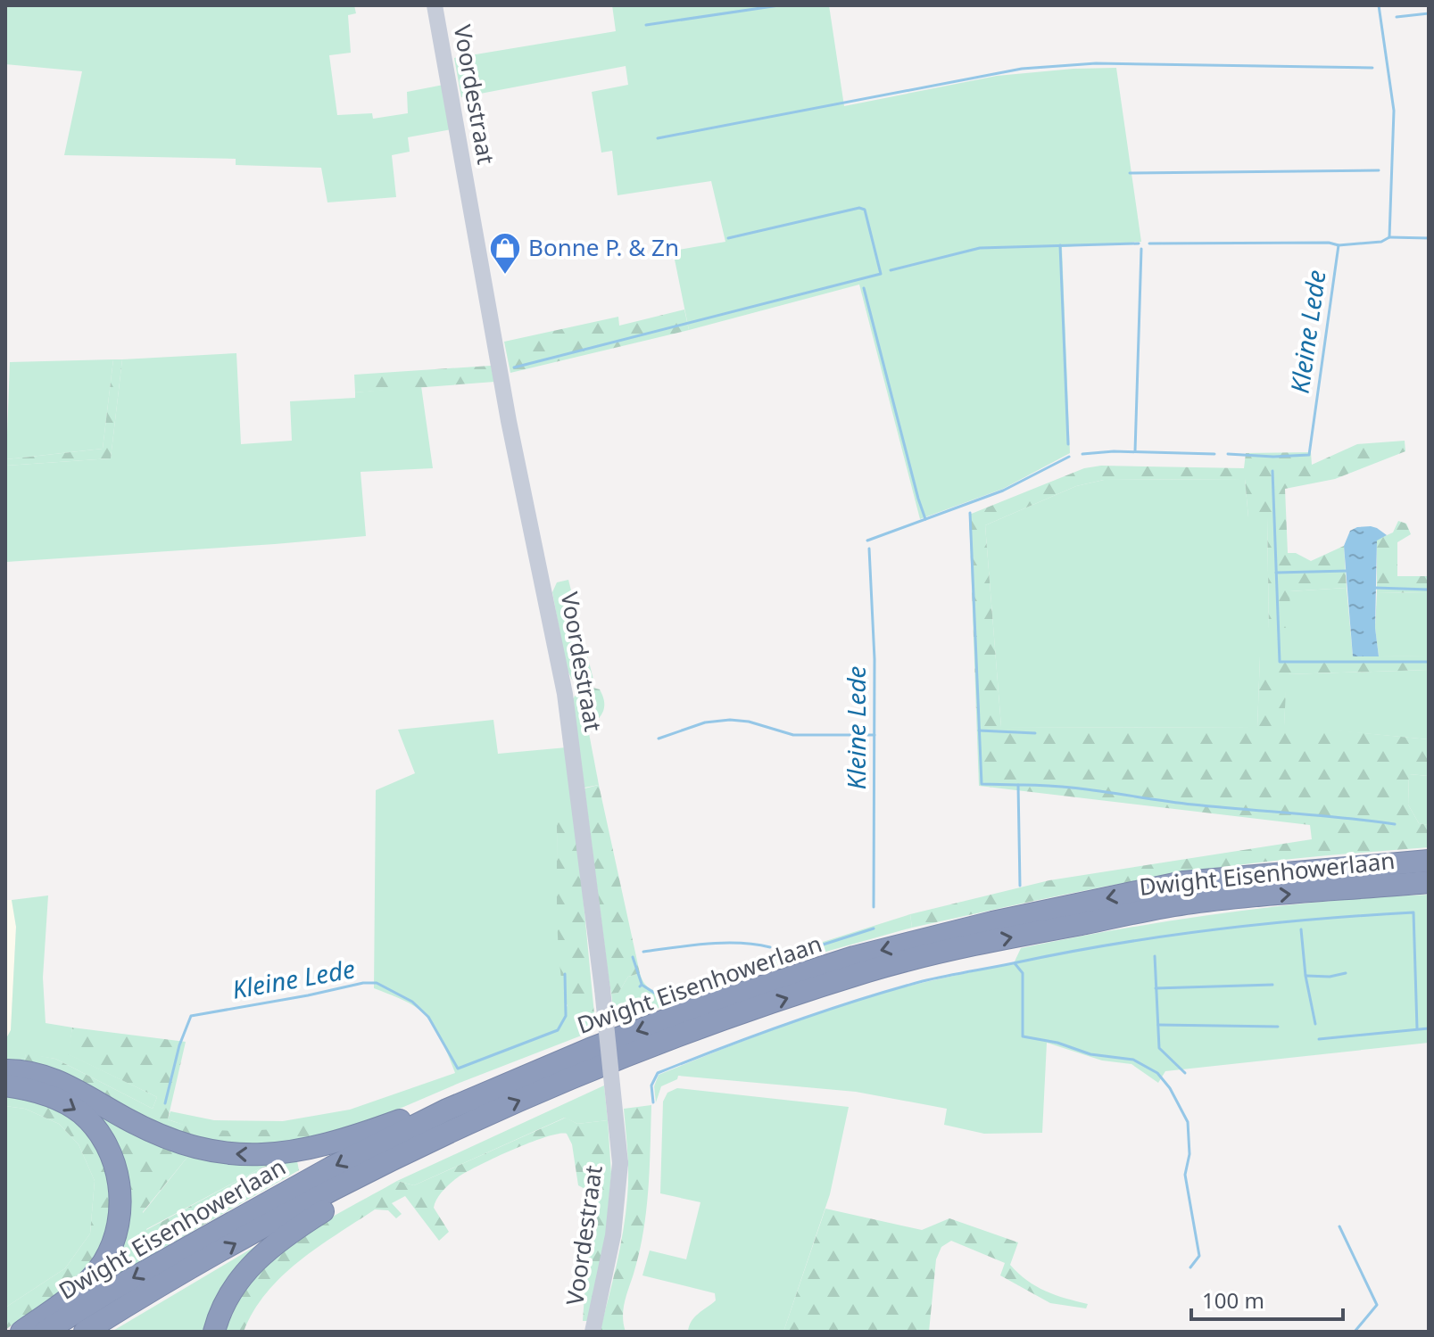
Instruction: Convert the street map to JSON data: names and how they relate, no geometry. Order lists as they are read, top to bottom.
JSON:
{
  "streets": {
    "highway": ["Dwight Eisenhowerlaan"],
    "street": ["Voordestraat"]
  },
  "water": ["Kleine Lede"],
  "places": {
    "shop": ["Bonne P. & Zn"]
  },
  "scale_bar": "100 m"
}
